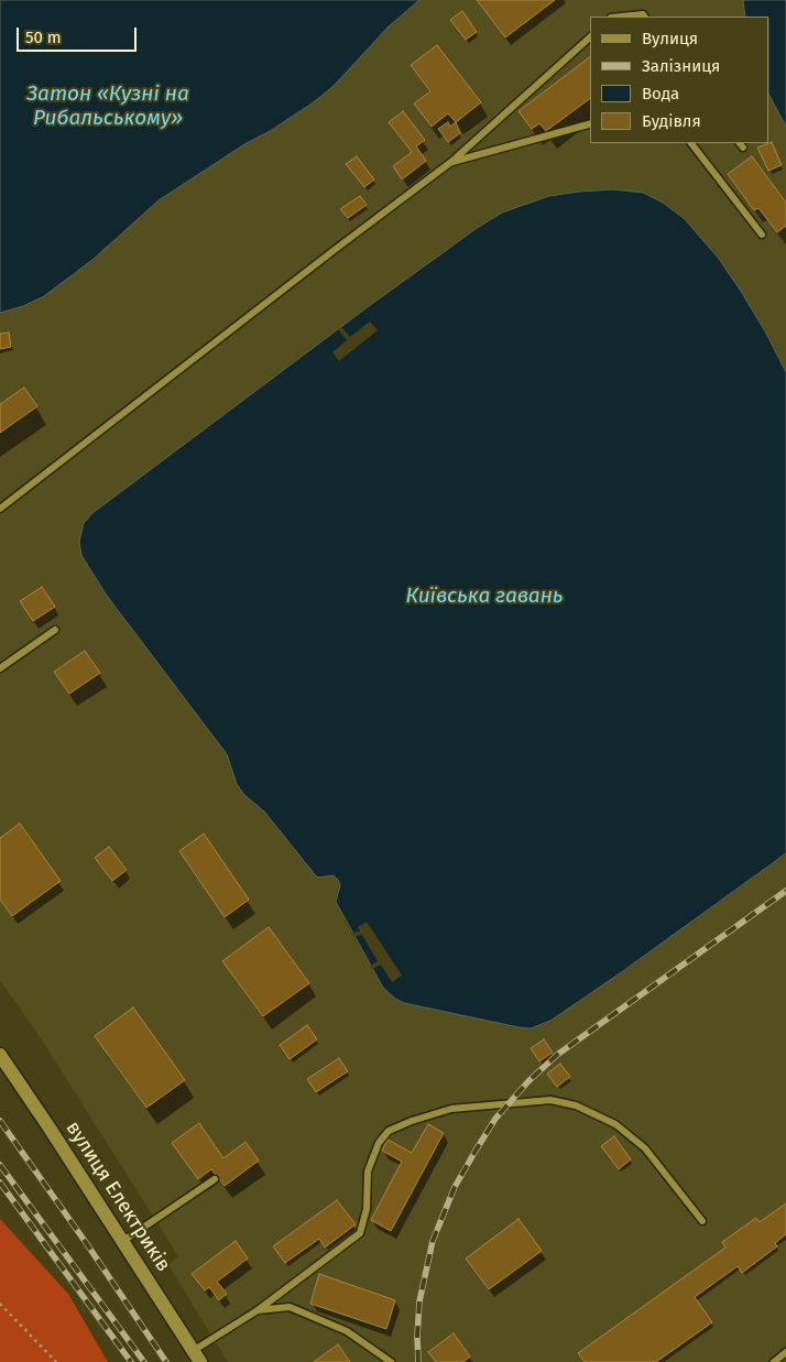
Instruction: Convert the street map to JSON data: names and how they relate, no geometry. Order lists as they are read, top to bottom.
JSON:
{
  "streets": {
    "street": ["вулиця Електриків"]
  },
  "water": ["Затон «Кузні на Рибальському»", "Київська гавань"],
  "legend": [
    "Вулиця",
    "Залізниця",
    "Вода",
    "Будівля"
  ],
  "scale_bar": "50 m"
}
